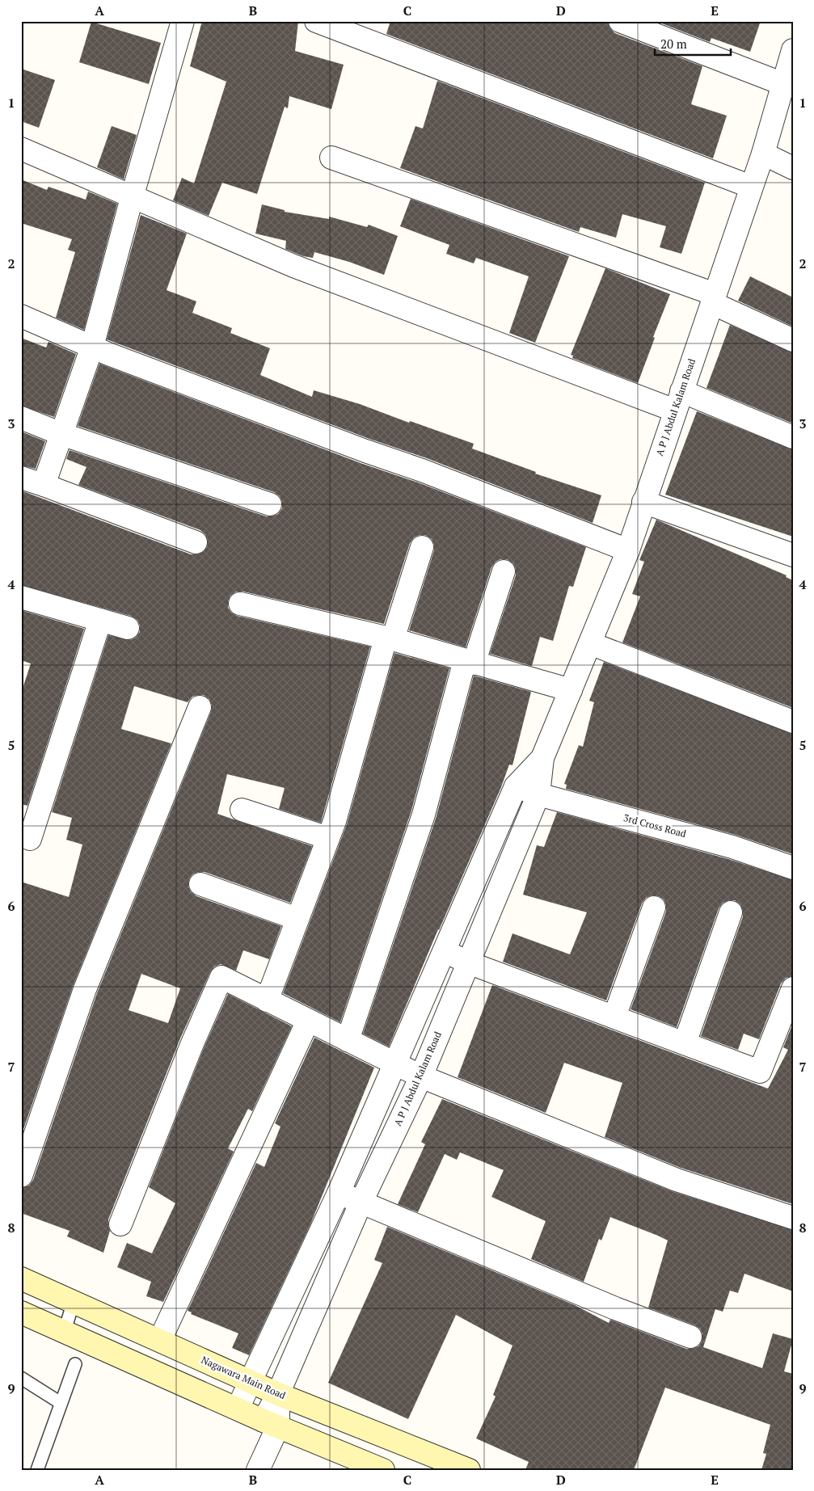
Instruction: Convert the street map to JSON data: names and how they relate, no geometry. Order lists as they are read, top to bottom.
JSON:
{
  "streets": {
    "main road": ["Nagawara Main Road"],
    "street": ["A P J Abdul Kalam Road", "3rd Cross Road"]
  },
  "crossings": [
    ["A P J Abdul Kalam Road", "3rd Cross Road"],
    ["A P J Abdul Kalam Road", "Nagawara Main Road"]
  ],
  "scale_bar": "20 m",
  "grid": {
    "columns": [
      "A",
      "B",
      "C",
      "D",
      "E"
    ],
    "rows": [
      "1",
      "2",
      "3",
      "4",
      "5",
      "6",
      "7",
      "8",
      "9"
    ]
  }
}
